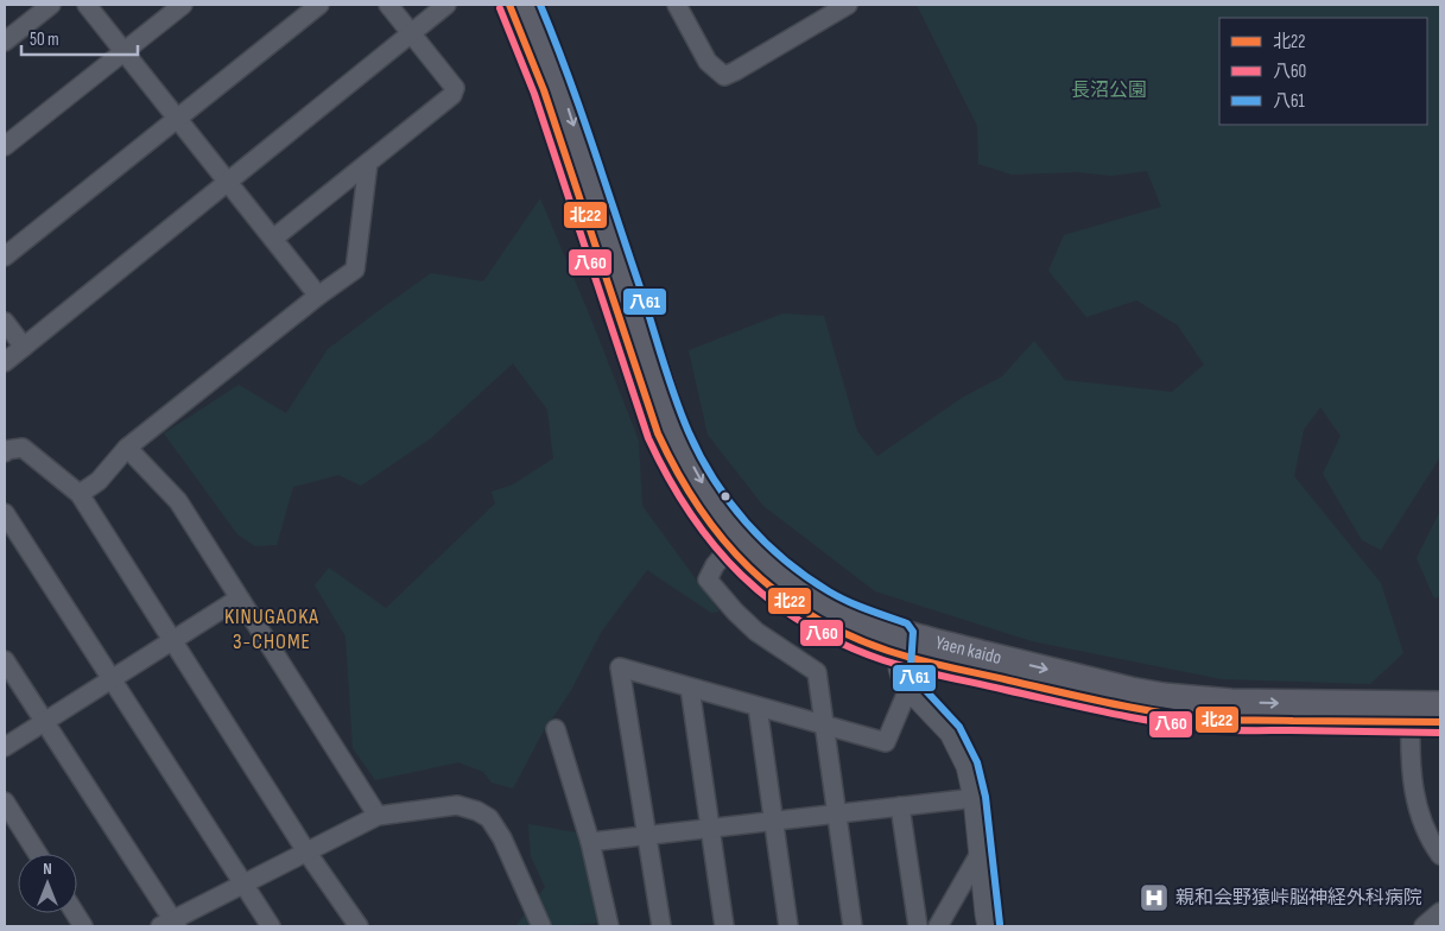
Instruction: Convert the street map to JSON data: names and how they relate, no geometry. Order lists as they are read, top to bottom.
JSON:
{
  "streets": {
    "main road": ["Yaen kaido"]
  },
  "one_way": ["Yaen kaido"],
  "districts": ["KINUGAOKA 3-CHOME"],
  "parks": ["長沼公園"],
  "places": {
    "hospital": ["親和会野猿峠脳神経外科病院"]
  },
  "lines": ["transit line 北22", "transit line 八61", "transit line 八60"],
  "legend": ["北22", "八60", "八61"],
  "scale_bar": "50 m",
  "north": "top"
}
